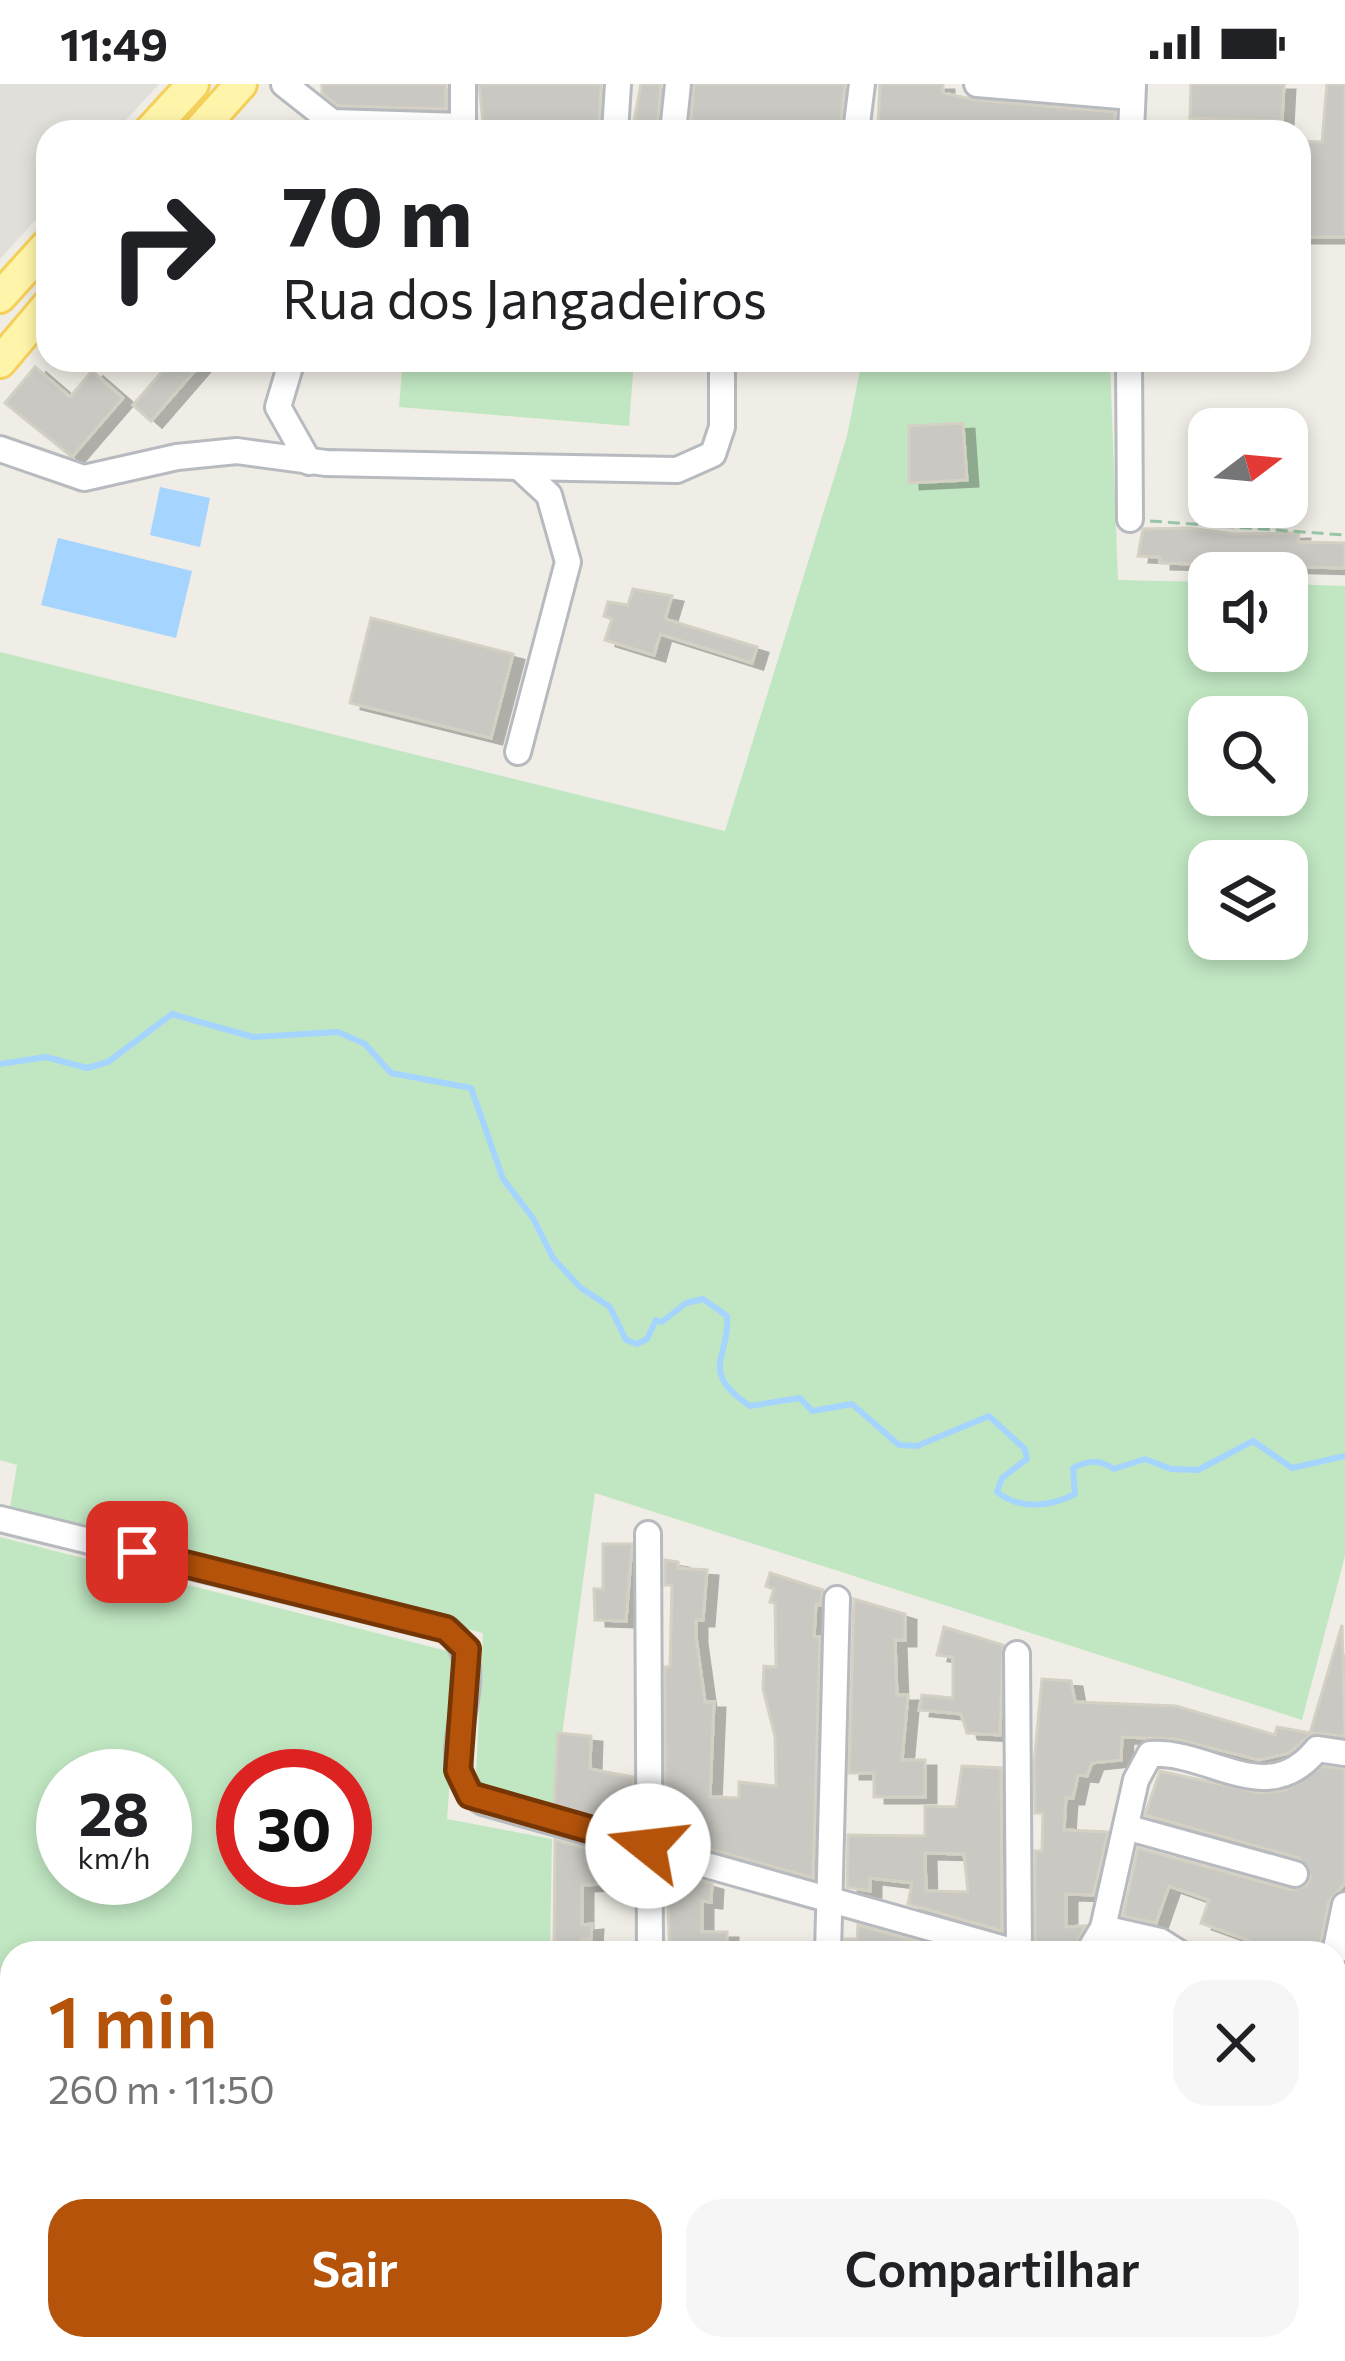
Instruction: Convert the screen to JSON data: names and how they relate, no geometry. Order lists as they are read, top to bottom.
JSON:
{
  "north": "right",
  "page": {
    "status": "11:49",
    "turn": ["70 m", "Rua dos Jangadeiros"],
    "speed": "28 km/h",
    "limit": "30",
    "heading": ["1 min", "260 m · 11:50"],
    "buttons": ["Sair", "Compartilhar"]
  }
}
